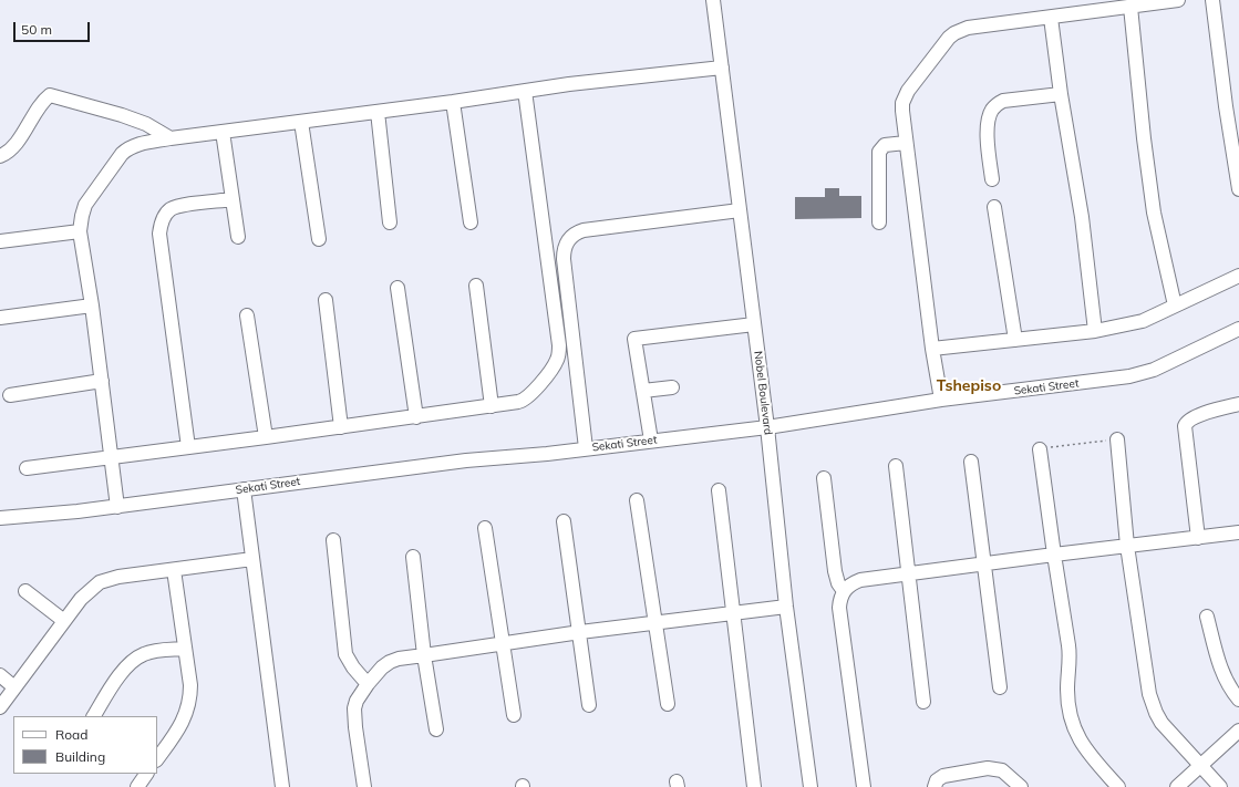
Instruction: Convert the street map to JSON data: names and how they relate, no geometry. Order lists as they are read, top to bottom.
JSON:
{
  "streets": {
    "street": ["Sekati Street", "Nobel Boulevard"]
  },
  "crossings": [
    ["Sekati Street", "Nobel Boulevard"]
  ],
  "districts": ["Tshepiso"],
  "legend": ["Road", "Building"],
  "scale_bar": "50 m"
}
